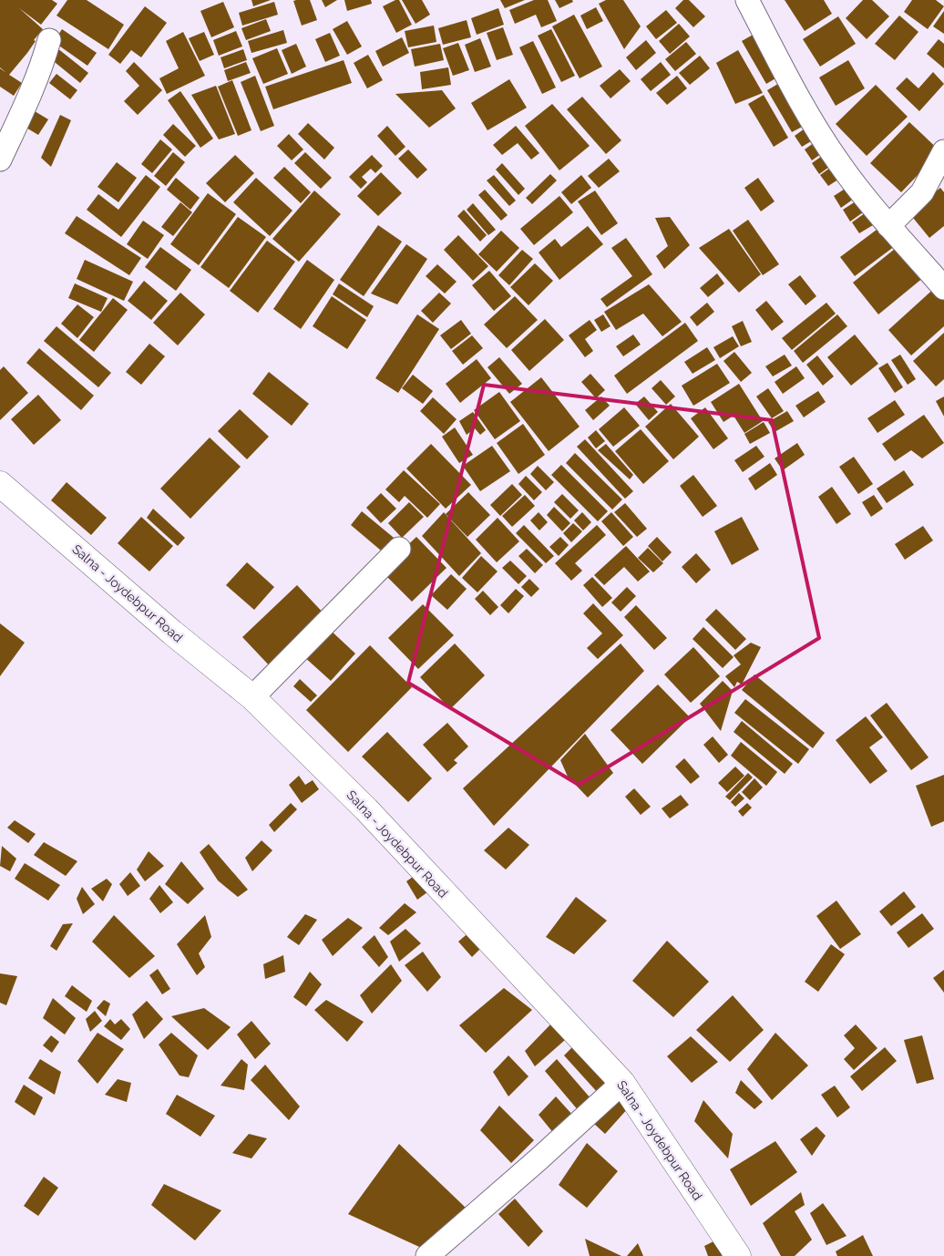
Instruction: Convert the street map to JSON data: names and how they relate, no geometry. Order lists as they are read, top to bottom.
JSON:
{
  "streets": {
    "main road": ["Salna - Joydebpur Road"]
  }
}
